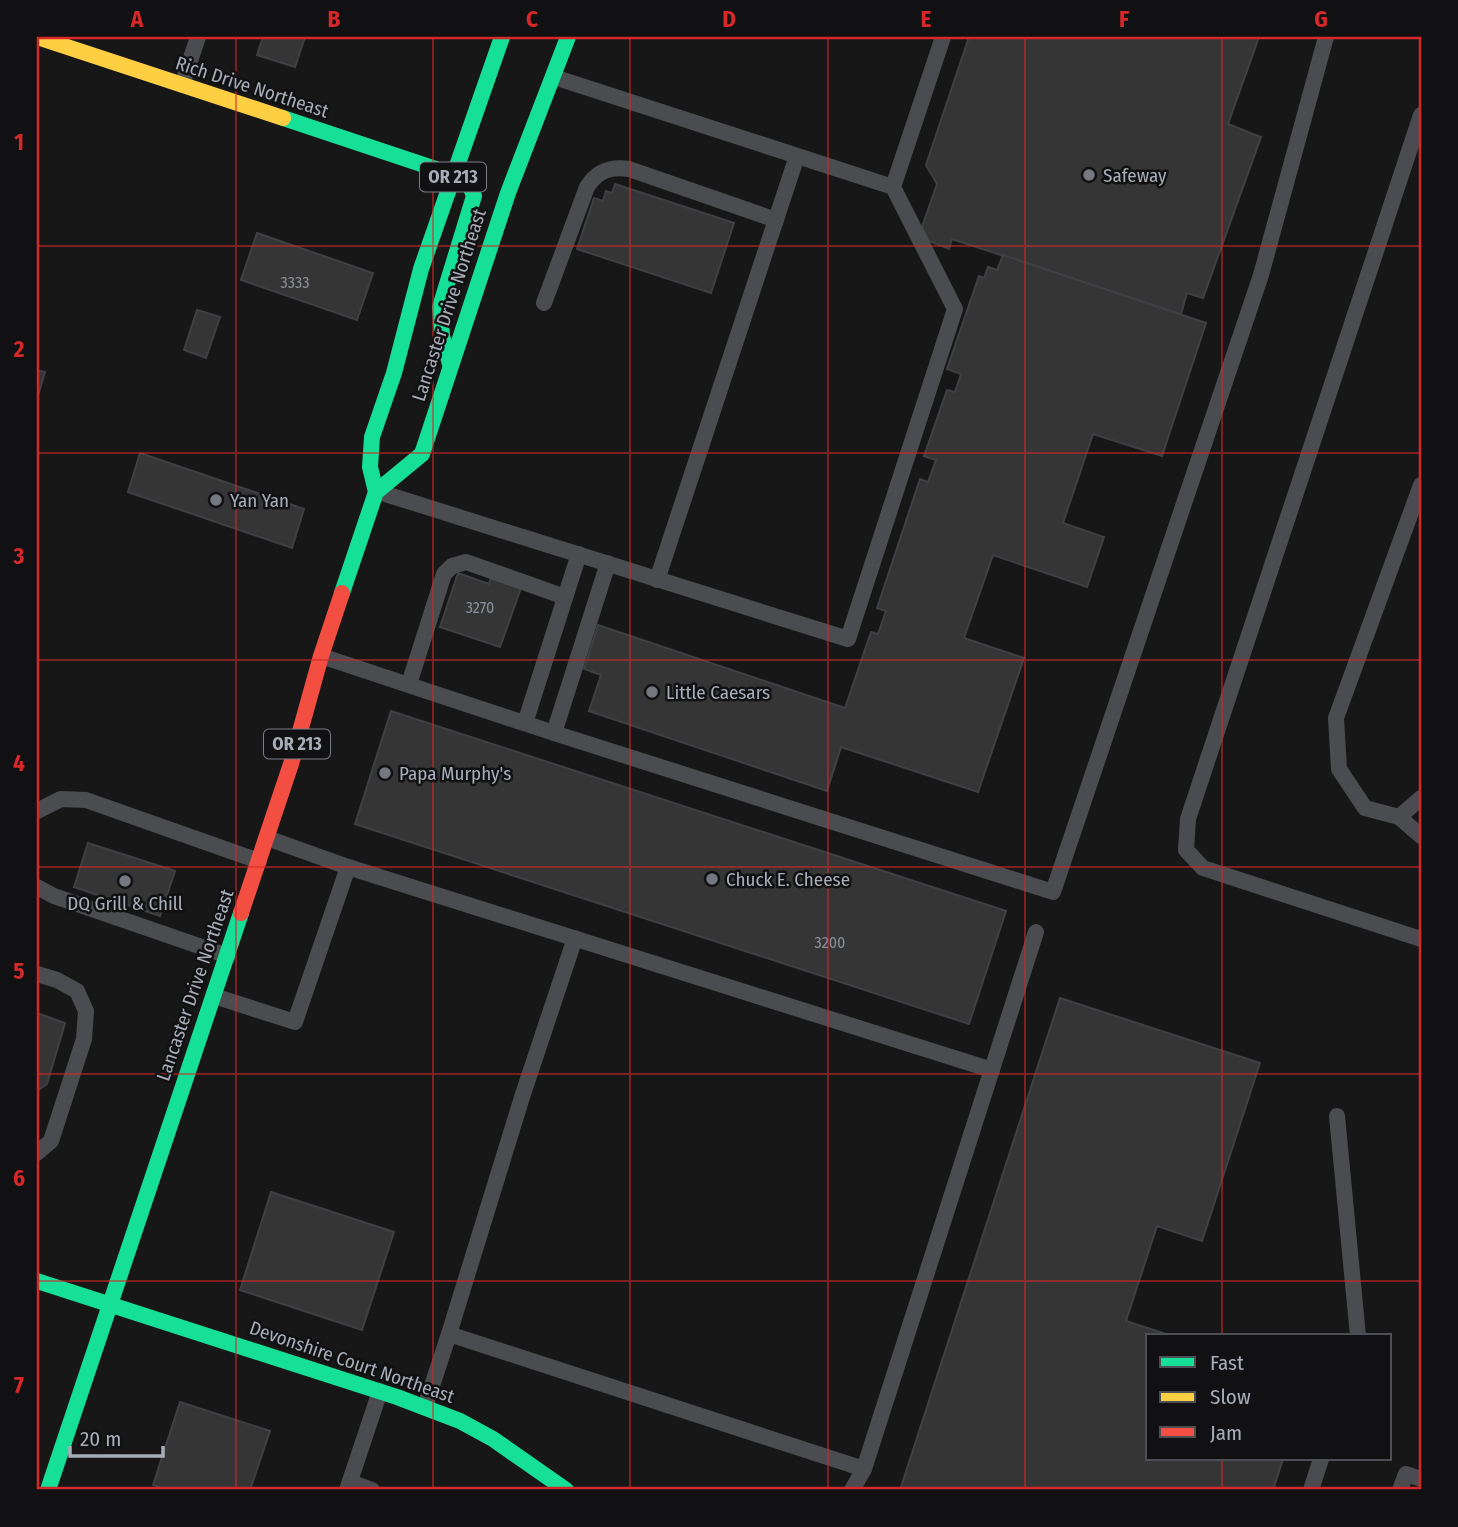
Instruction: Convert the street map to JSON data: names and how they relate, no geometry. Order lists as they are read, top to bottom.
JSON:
{
  "streets": {
    "main road": [
      "Rich Drive Northeast",
      "OR 213",
      "Lancaster Drive Northeast",
      "Devonshire Court Northeast"
    ]
  },
  "crossings": [
    ["Rich Drive Northeast", "Lancaster Drive Northeast"],
    ["Lancaster Drive Northeast", "Devonshire Court Northeast"]
  ],
  "places": [
    "Safeway",
    "Yan Yan",
    "Little Caesars",
    "Papa Murphy's",
    "Chuck E. Cheese",
    "DQ Grill & Chill"
  ],
  "house_numbers": ["3333", "3270", "3200"],
  "legend": ["Fast", "Slow", "Jam"],
  "scale_bar": "20 m",
  "grid": {
    "columns": [
      "A",
      "B",
      "C",
      "D",
      "E",
      "F",
      "G"
    ],
    "rows": [
      "1",
      "2",
      "3",
      "4",
      "5",
      "6",
      "7"
    ]
  }
}
